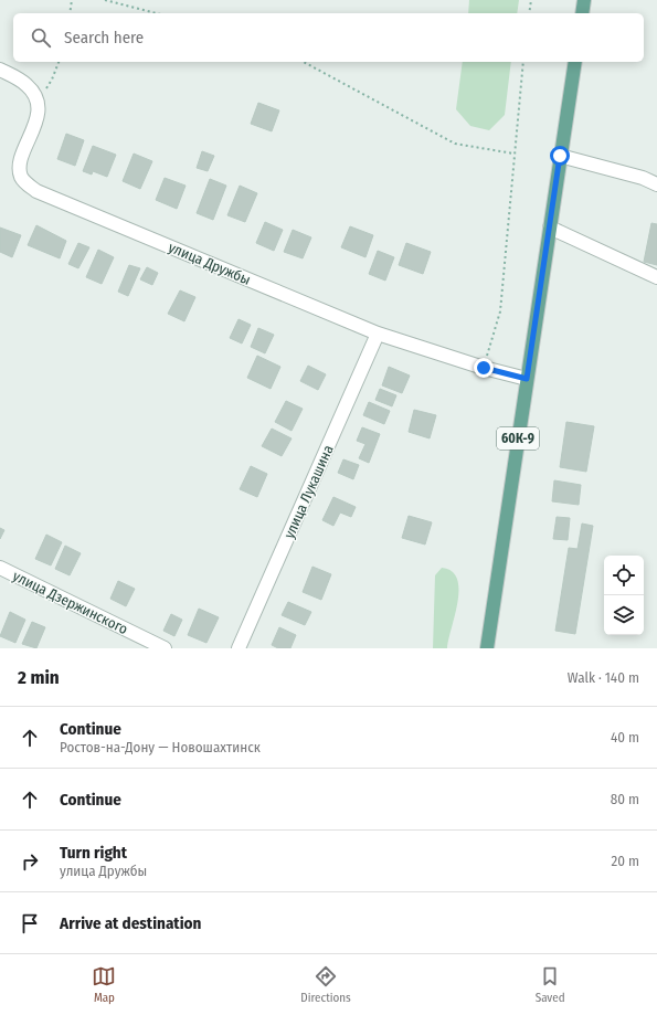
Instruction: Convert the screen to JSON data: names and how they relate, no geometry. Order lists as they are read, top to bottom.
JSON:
{
  "streets": {
    "main road": ["60К-9"],
    "street": ["улица Дружбы", "улица Лукашина", "улица Дзержинского"]
  },
  "crossings": [
    ["улица Дружбы", "60К-9"],
    ["улица Дружбы", "улица Лукашина"]
  ],
  "page": {
    "search": "Search here",
    "heading": ["2 min", "Walk · 140 m"],
    "list": [
      ["Continue", "Ростов-на-Дону — Новошахтинск", "40 m"],
      ["Continue", "80 m"],
      ["Turn right", "улица Дружбы", "20 m"],
      "Arrive at destination"
    ],
    "nav": ["Map", "Directions", "Saved"]
  }
}
